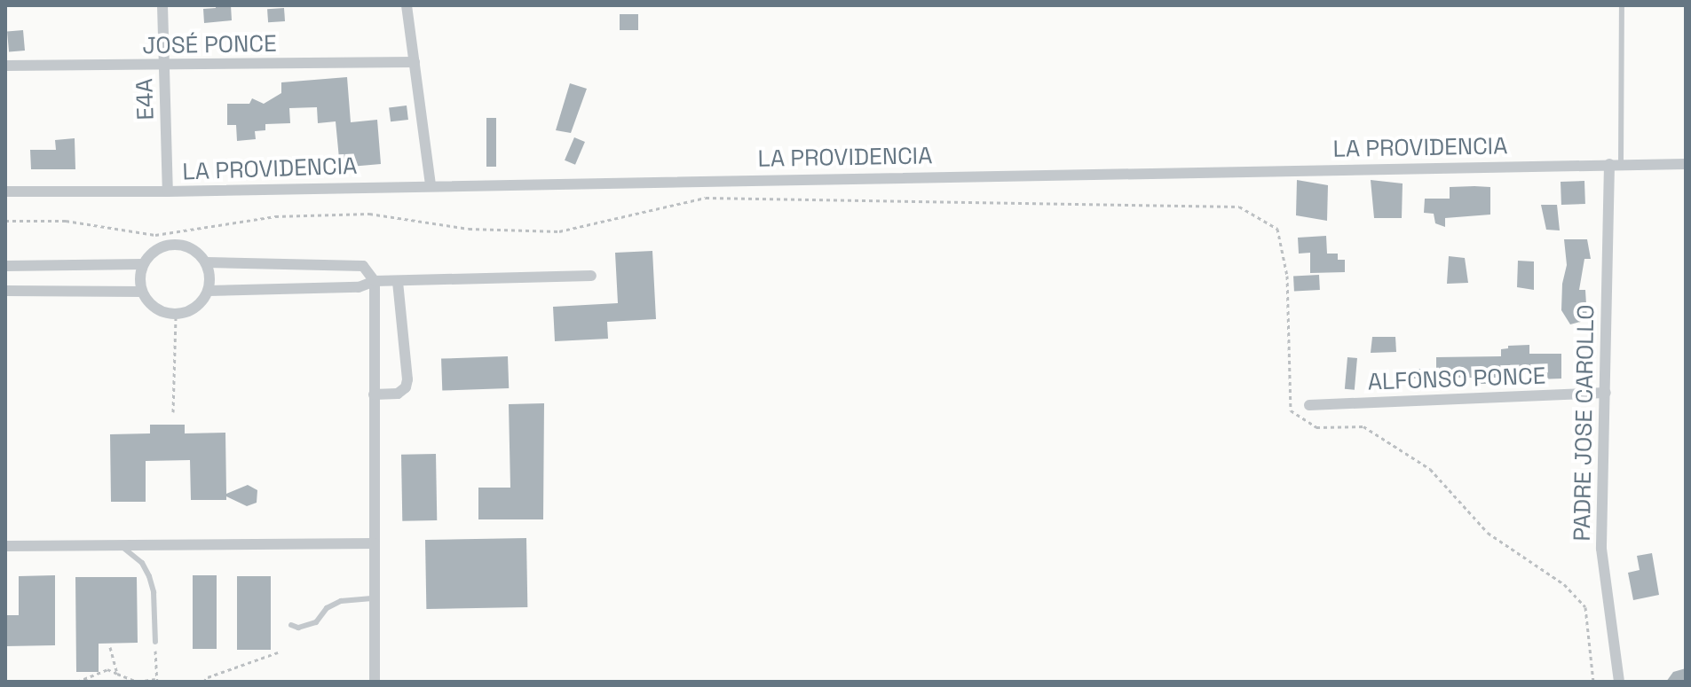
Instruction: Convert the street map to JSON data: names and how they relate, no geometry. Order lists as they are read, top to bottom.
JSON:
{
  "streets": {
    "street": [
      "JOSÉ PONCE",
      "E4A",
      "LA PROVIDENCIA",
      "ALFONSO PONCE",
      "PADRE JOSE CAROLLO"
    ]
  },
  "crossings": [
    ["JOSÉ PONCE", "E4A"],
    ["E4A", "LA PROVIDENCIA"],
    ["LA PROVIDENCIA", "PADRE JOSE CAROLLO"],
    ["ALFONSO PONCE", "PADRE JOSE CAROLLO"]
  ]
}
